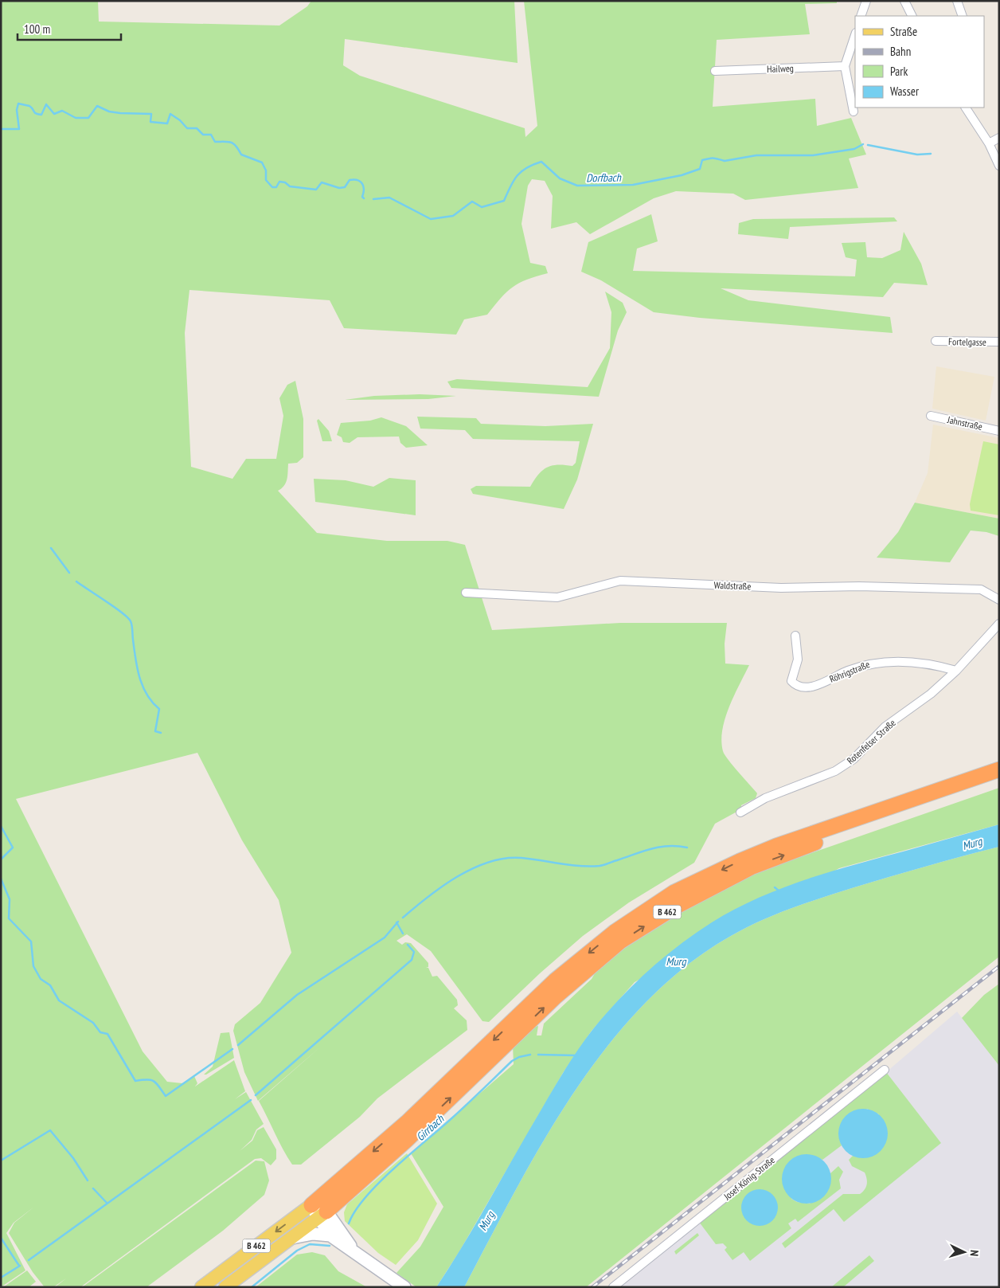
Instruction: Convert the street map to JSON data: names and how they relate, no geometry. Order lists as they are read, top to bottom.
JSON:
{
  "streets": {
    "highway": ["B 462"],
    "street": [
      "Hailweg",
      "Fortelgasse",
      "Jahnstraße",
      "Waldstraße",
      "Röhrigstraße",
      "Rotenfelser Straße",
      "Josef-König-Straße"
    ]
  },
  "crossings": [
    ["Röhrigstraße", "Rotenfelser Straße"]
  ],
  "water": ["Dorfbach", "Murg", "Girrbach"],
  "legend": [
    "Straße",
    "Bahn",
    "Park",
    "Wasser"
  ],
  "scale_bar": "100 m",
  "north": "right"
}
